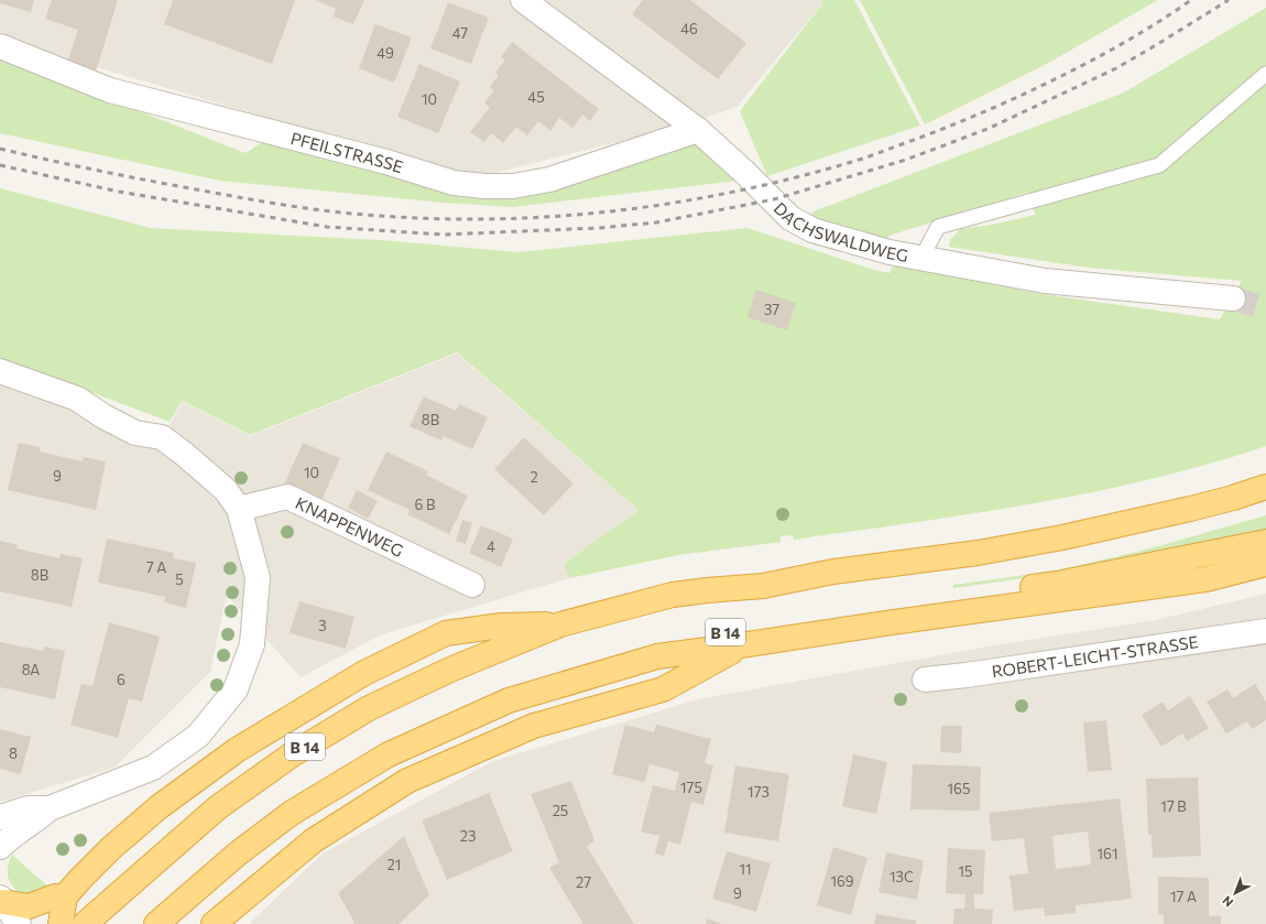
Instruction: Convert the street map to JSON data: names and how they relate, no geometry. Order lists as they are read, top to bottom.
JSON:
{
  "streets": {
    "highway": ["B 14"],
    "street": [
      "PFEILSTRASSE",
      "DACHSWALDWEG",
      "KNAPPENWEG",
      "ROBERT-LEICHT-STRASSE"
    ]
  },
  "crossings": [
    ["PFEILSTRASSE", "DACHSWALDWEG"]
  ],
  "house_numbers": [
    "46",
    "47",
    "49",
    "45",
    "10",
    "37",
    "8B",
    "10",
    "9",
    "2",
    "6 B",
    "4",
    "7 A",
    "8B",
    "5",
    "3",
    "8A",
    "6",
    "8",
    "175",
    "165",
    "173",
    "17 B",
    "25",
    "23",
    "161",
    "21",
    "11",
    "15",
    "13C",
    "169",
    "27",
    "9",
    "17 A"
  ],
  "north": "bottom left"
}
